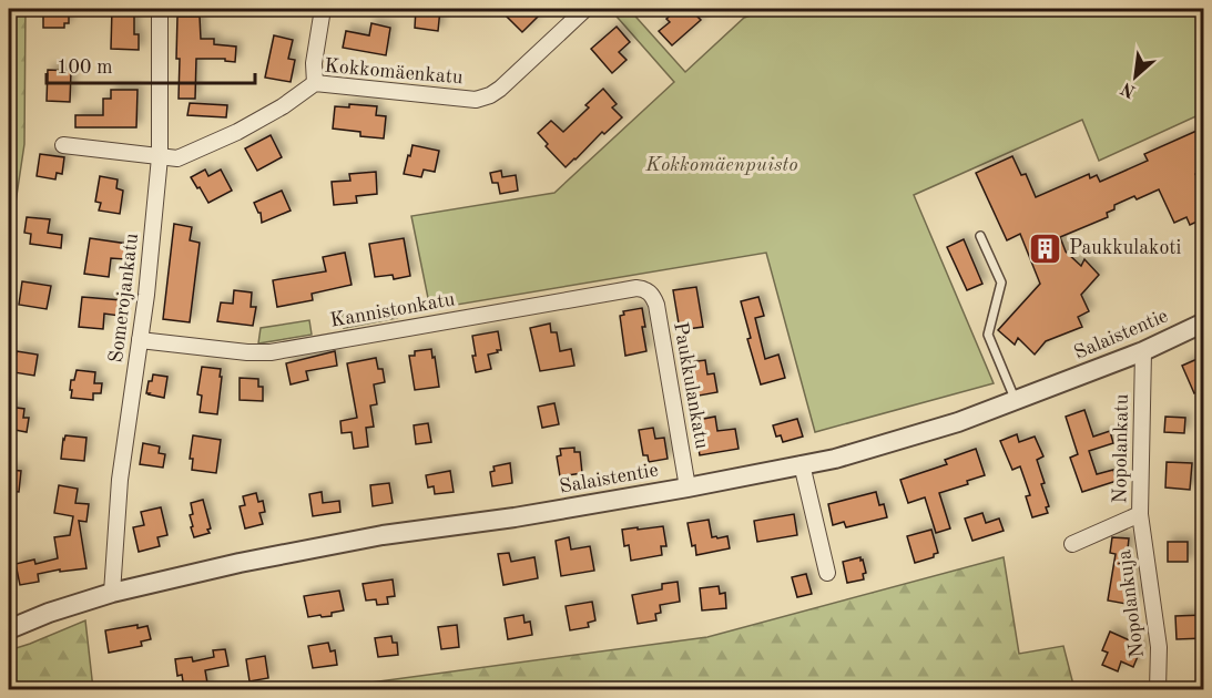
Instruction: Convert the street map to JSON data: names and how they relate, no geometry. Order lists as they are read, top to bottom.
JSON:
{
  "streets": {
    "street": [
      "Kokkomäenkatu",
      "Somerojankatu",
      "Kannistonkatu",
      "Salaistentie",
      "Paukkulankatu",
      "Nopolankatu",
      "Nopolankuja"
    ]
  },
  "crossings": [
    ["Kokkomäenkatu", "Somerojankatu"],
    ["Somerojankatu", "Kannistonkatu"],
    ["Somerojankatu", "Salaistentie"],
    ["Kannistonkatu", "Paukkulankatu"],
    ["Salaistentie", "Paukkulankatu"],
    ["Salaistentie", "Nopolankatu"],
    ["Nopolankatu", "Nopolankuja"]
  ],
  "parks": ["Kokkomäenpuisto"],
  "places": {
    "building": ["Paukkulakoti"]
  },
  "scale_bar": "100 m",
  "north": "bottom left"
}
